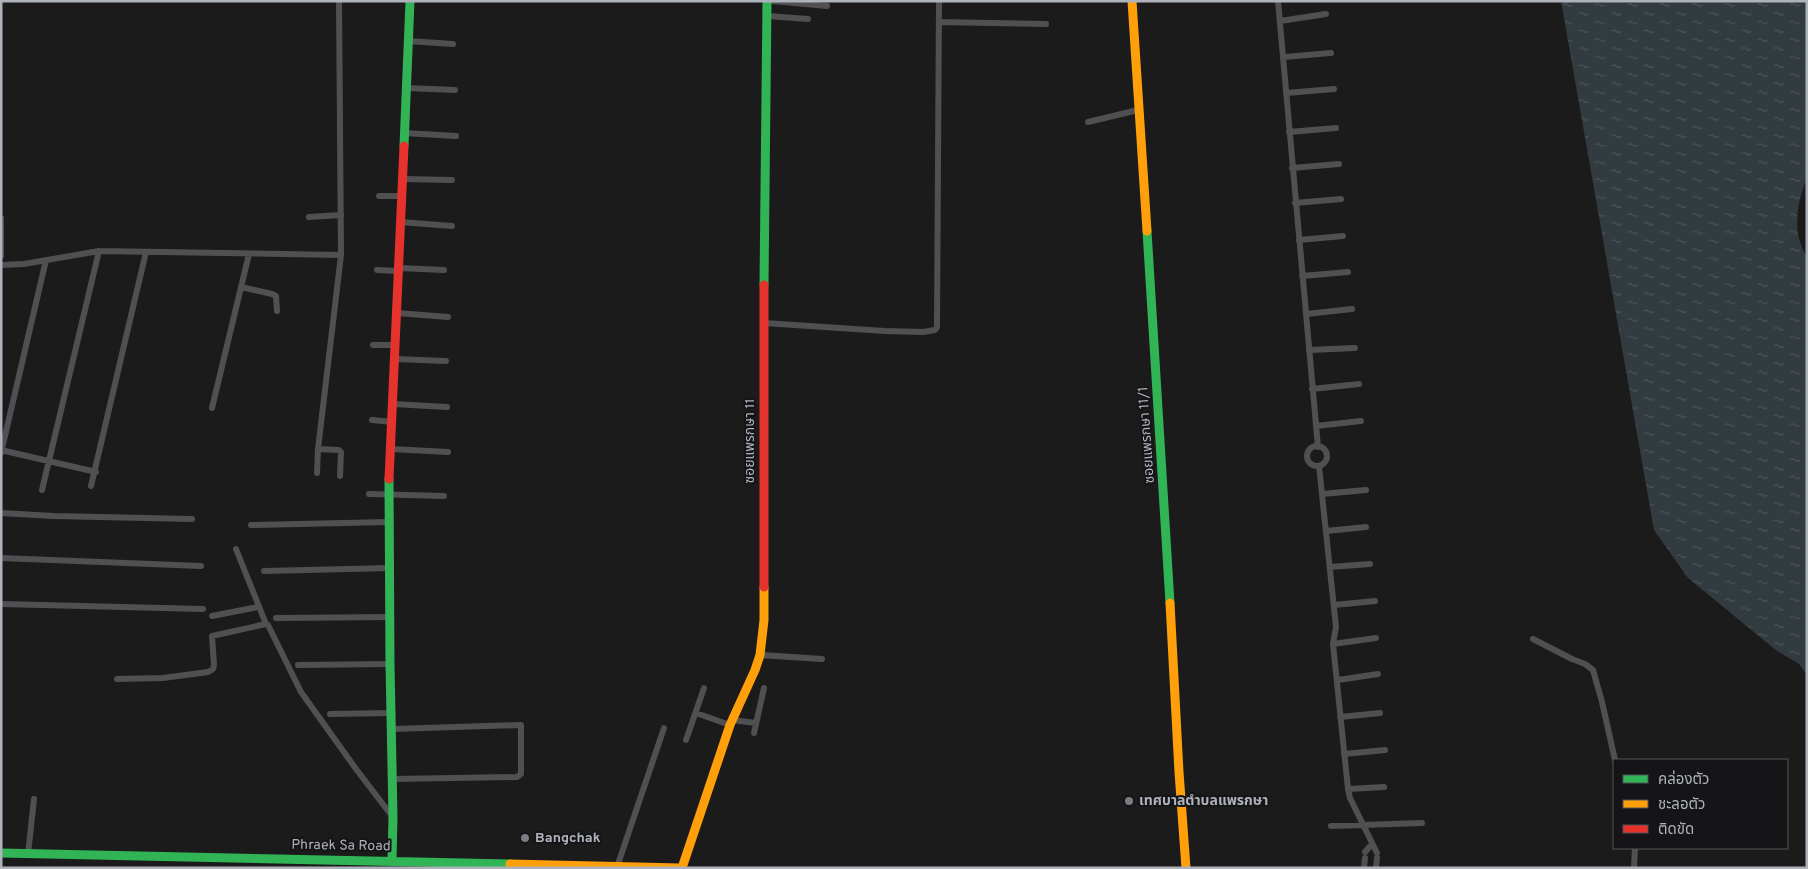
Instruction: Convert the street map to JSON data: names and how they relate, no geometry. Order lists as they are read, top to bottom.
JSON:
{
  "streets": {
    "street": ["ซอยแพรกษา 11/1", "ซอยแพรกษา 11", "Phraek Sa Road"]
  },
  "crossings": [
    ["ซอยแพรกษา 11", "Phraek Sa Road"]
  ],
  "places": ["เทศบาลตำบลแพรกษา", "Bangchak"],
  "legend": ["คล่องตัว", "ชะลอตัว", "ติดขัด"]
}
